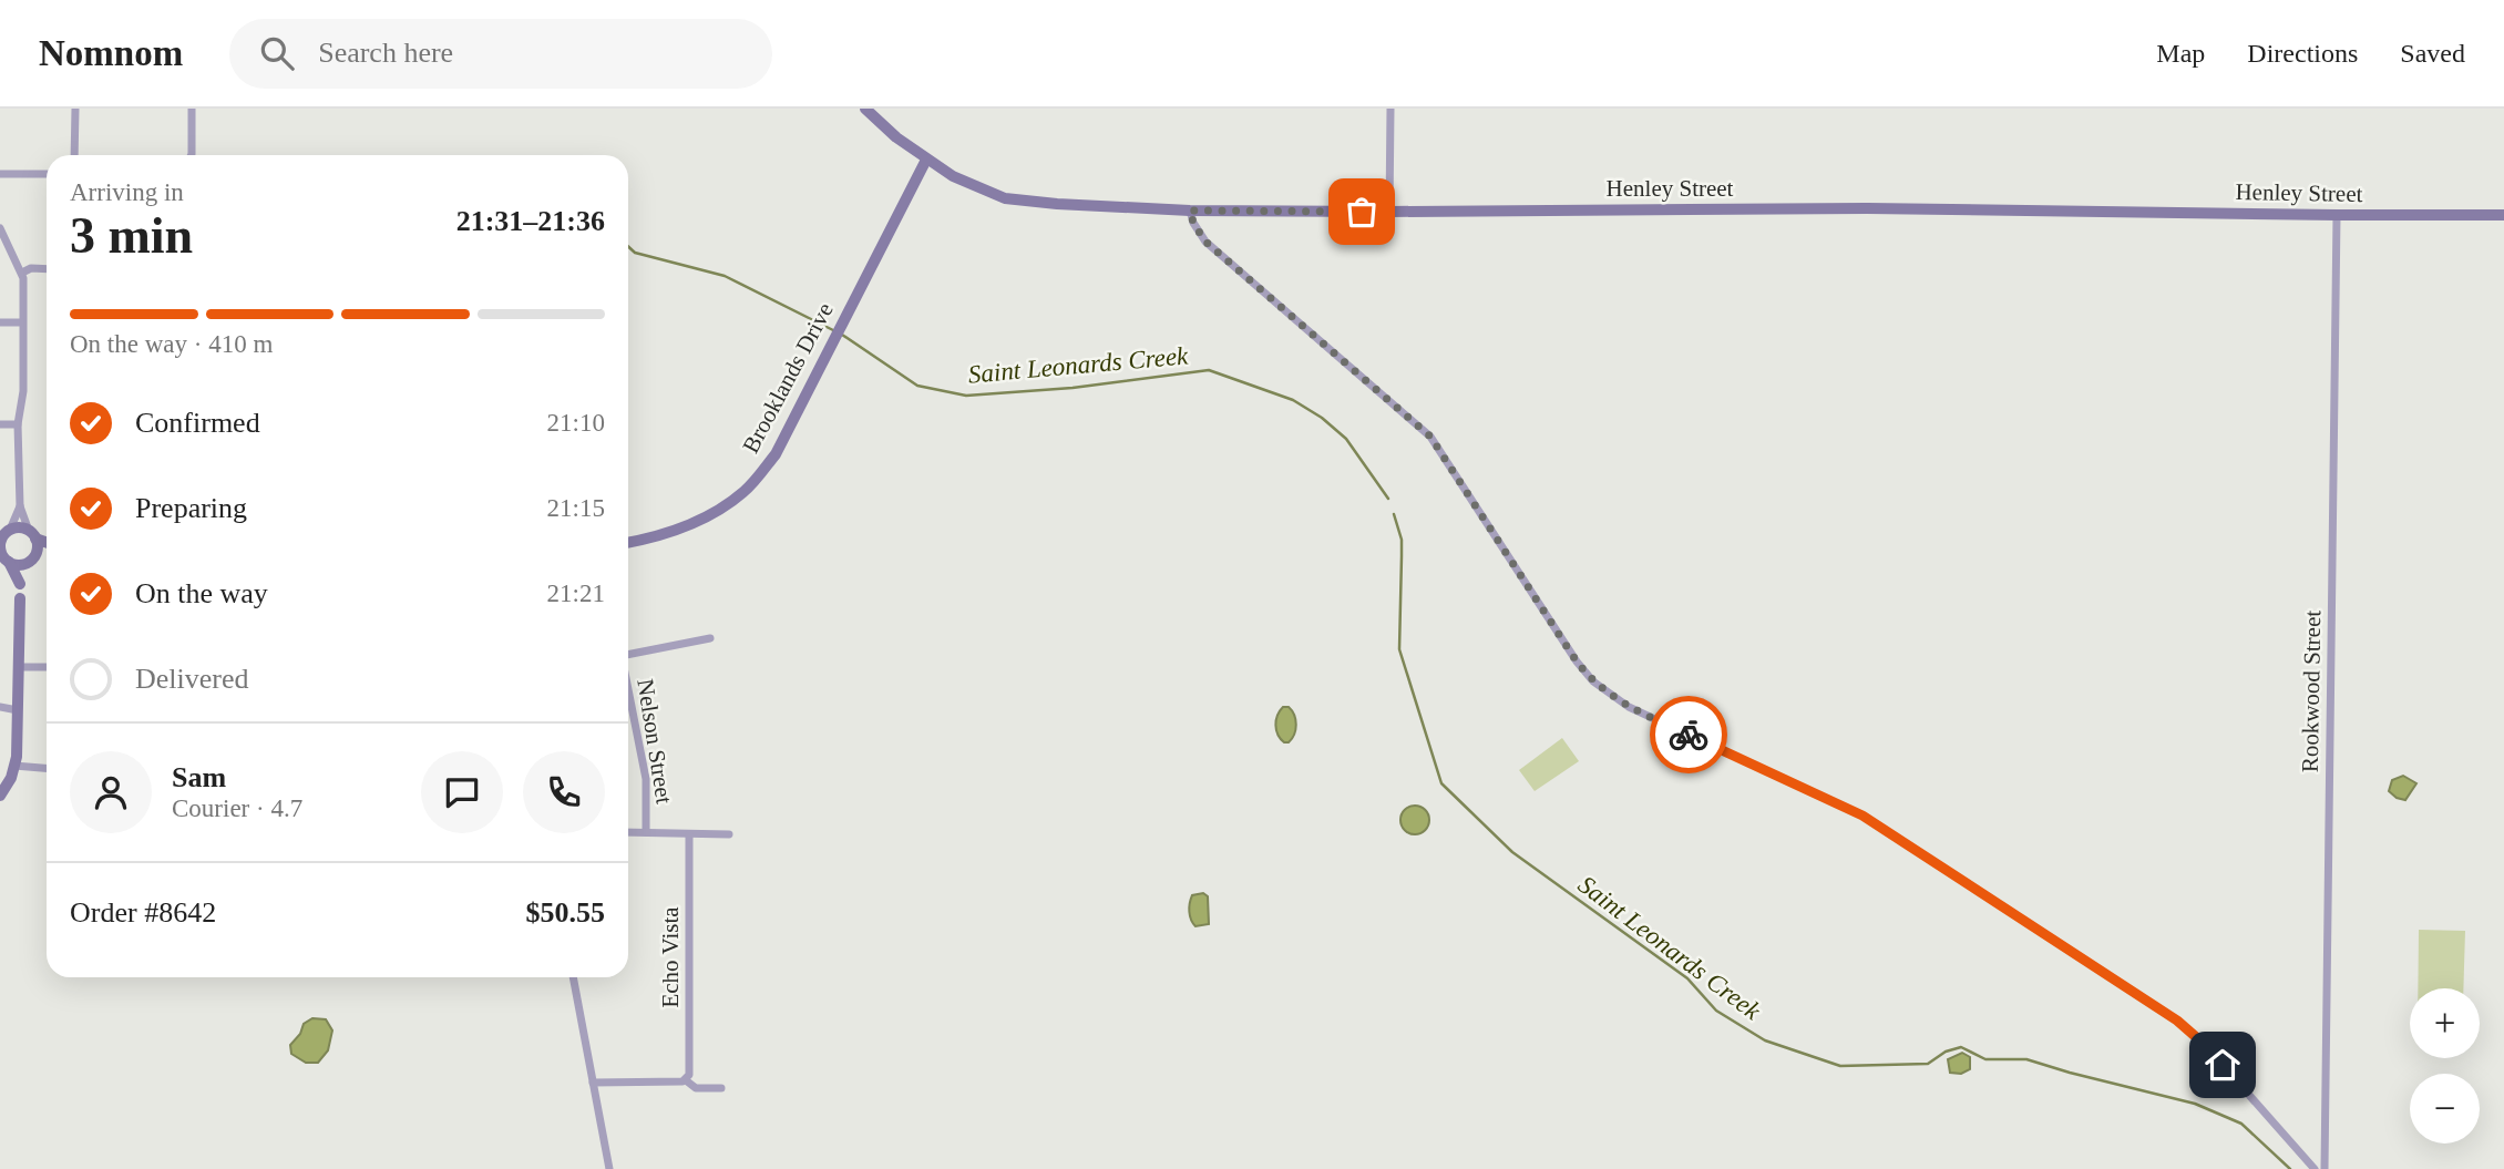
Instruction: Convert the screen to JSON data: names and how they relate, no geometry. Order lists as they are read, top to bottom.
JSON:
{
  "streets": {
    "street": [
      "Henley Street",
      "Brooklands Drive",
      "Rookwood Street",
      "Nelson Street",
      "Echo Vista"
    ]
  },
  "crossings": [
    ["Henley Street", "Brooklands Drive"],
    ["Henley Street", "Rookwood Street"]
  ],
  "water": ["Saint Leonards Creek"],
  "page": {
    "header": "Nomnom",
    "search": "Search here",
    "nav": ["Map", "Directions", "Saved"],
    "heading": ["3 min", "Arriving in", "21:31–21:36"],
    "panel": [
      "Sam",
      "Courier · 4.7",
      "Order #8642",
      "$50.55"
    ],
    "bar": "On the way · 410 m",
    "list": [
      ["Confirmed", "21:10"],
      ["Preparing", "21:15"],
      ["On the way", "21:21"],
      "Delivered"
    ],
    "map_buttons": ["+", "−"]
  }
}
